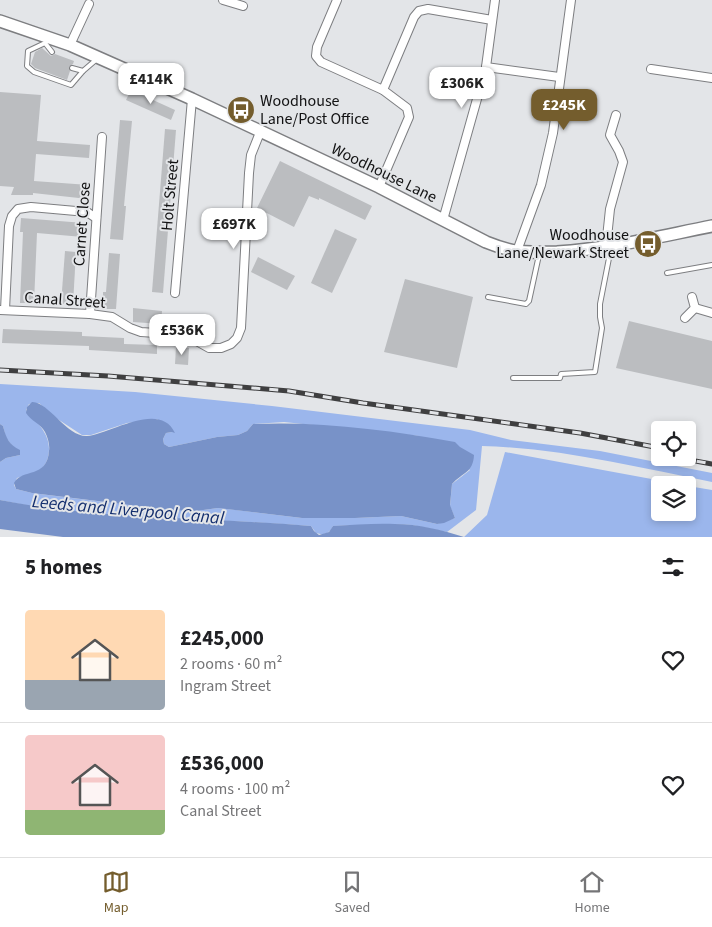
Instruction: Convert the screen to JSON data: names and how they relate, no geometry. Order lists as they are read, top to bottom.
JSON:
{
  "streets": {
    "main road": ["Woodhouse Lane"],
    "street": ["Holt Street", "Carnet Close", "Canal Street"]
  },
  "crossings": [
    ["Woodhouse Lane", "Holt Street"],
    ["Woodhouse Lane", "Canal Street"],
    ["Carnet Close", "Canal Street"]
  ],
  "water": ["Leeds and Liverpool Canal"],
  "places": {
    "bus stop": ["Woodhouse Lane/Post Office", "Woodhouse Lane/Newark Street"]
  },
  "page": {
    "price": [
      "£414K",
      "£306K",
      "£245K",
      "£697K",
      "£536K"
    ],
    "heading": "5 homes",
    "list": [
      {
        "name": "£245,000",
        "note": "2 rooms · 60 m² · Ingram Street"
      },
      {
        "name": "£536,000",
        "note": "4 rooms · 100 m² · Canal Street"
      }
    ],
    "tabs": ["Map", "Saved", "Home"]
  }
}
